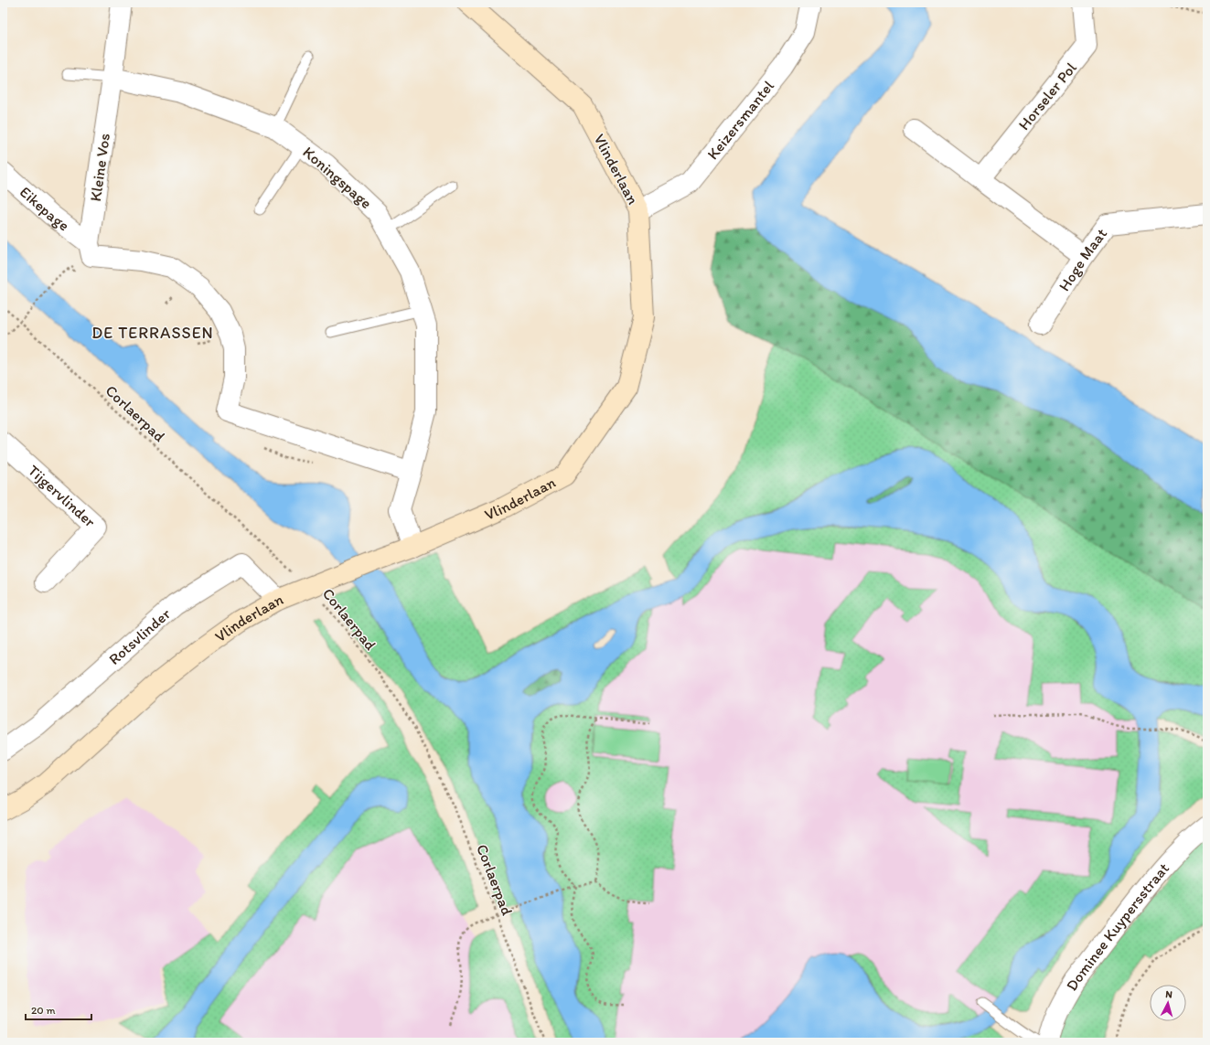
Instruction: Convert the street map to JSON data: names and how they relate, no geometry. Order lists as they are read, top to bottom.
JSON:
{
  "streets": {
    "street": [
      "Horseler Pol",
      "Keizersmantel",
      "Kleine Vos",
      "Vlinderlaan",
      "Koningspage",
      "Eikepage",
      "Hoge Maat",
      "Tijgervlinder",
      "Rotsvlinder",
      "Dominee Kuypersstraat"
    ],
    "path": ["Corlaerpad"]
  },
  "crossings": [
    ["Keizersmantel", "Vlinderlaan"],
    ["Kleine Vos", "Koningspage"],
    ["Kleine Vos", "Eikepage"],
    ["Vlinderlaan", "Koningspage"],
    ["Vlinderlaan", "Corlaerpad"],
    ["Vlinderlaan", "Rotsvlinder"]
  ],
  "districts": ["DE TERRASSEN"],
  "scale_bar": "20 m",
  "north": "top"
}
